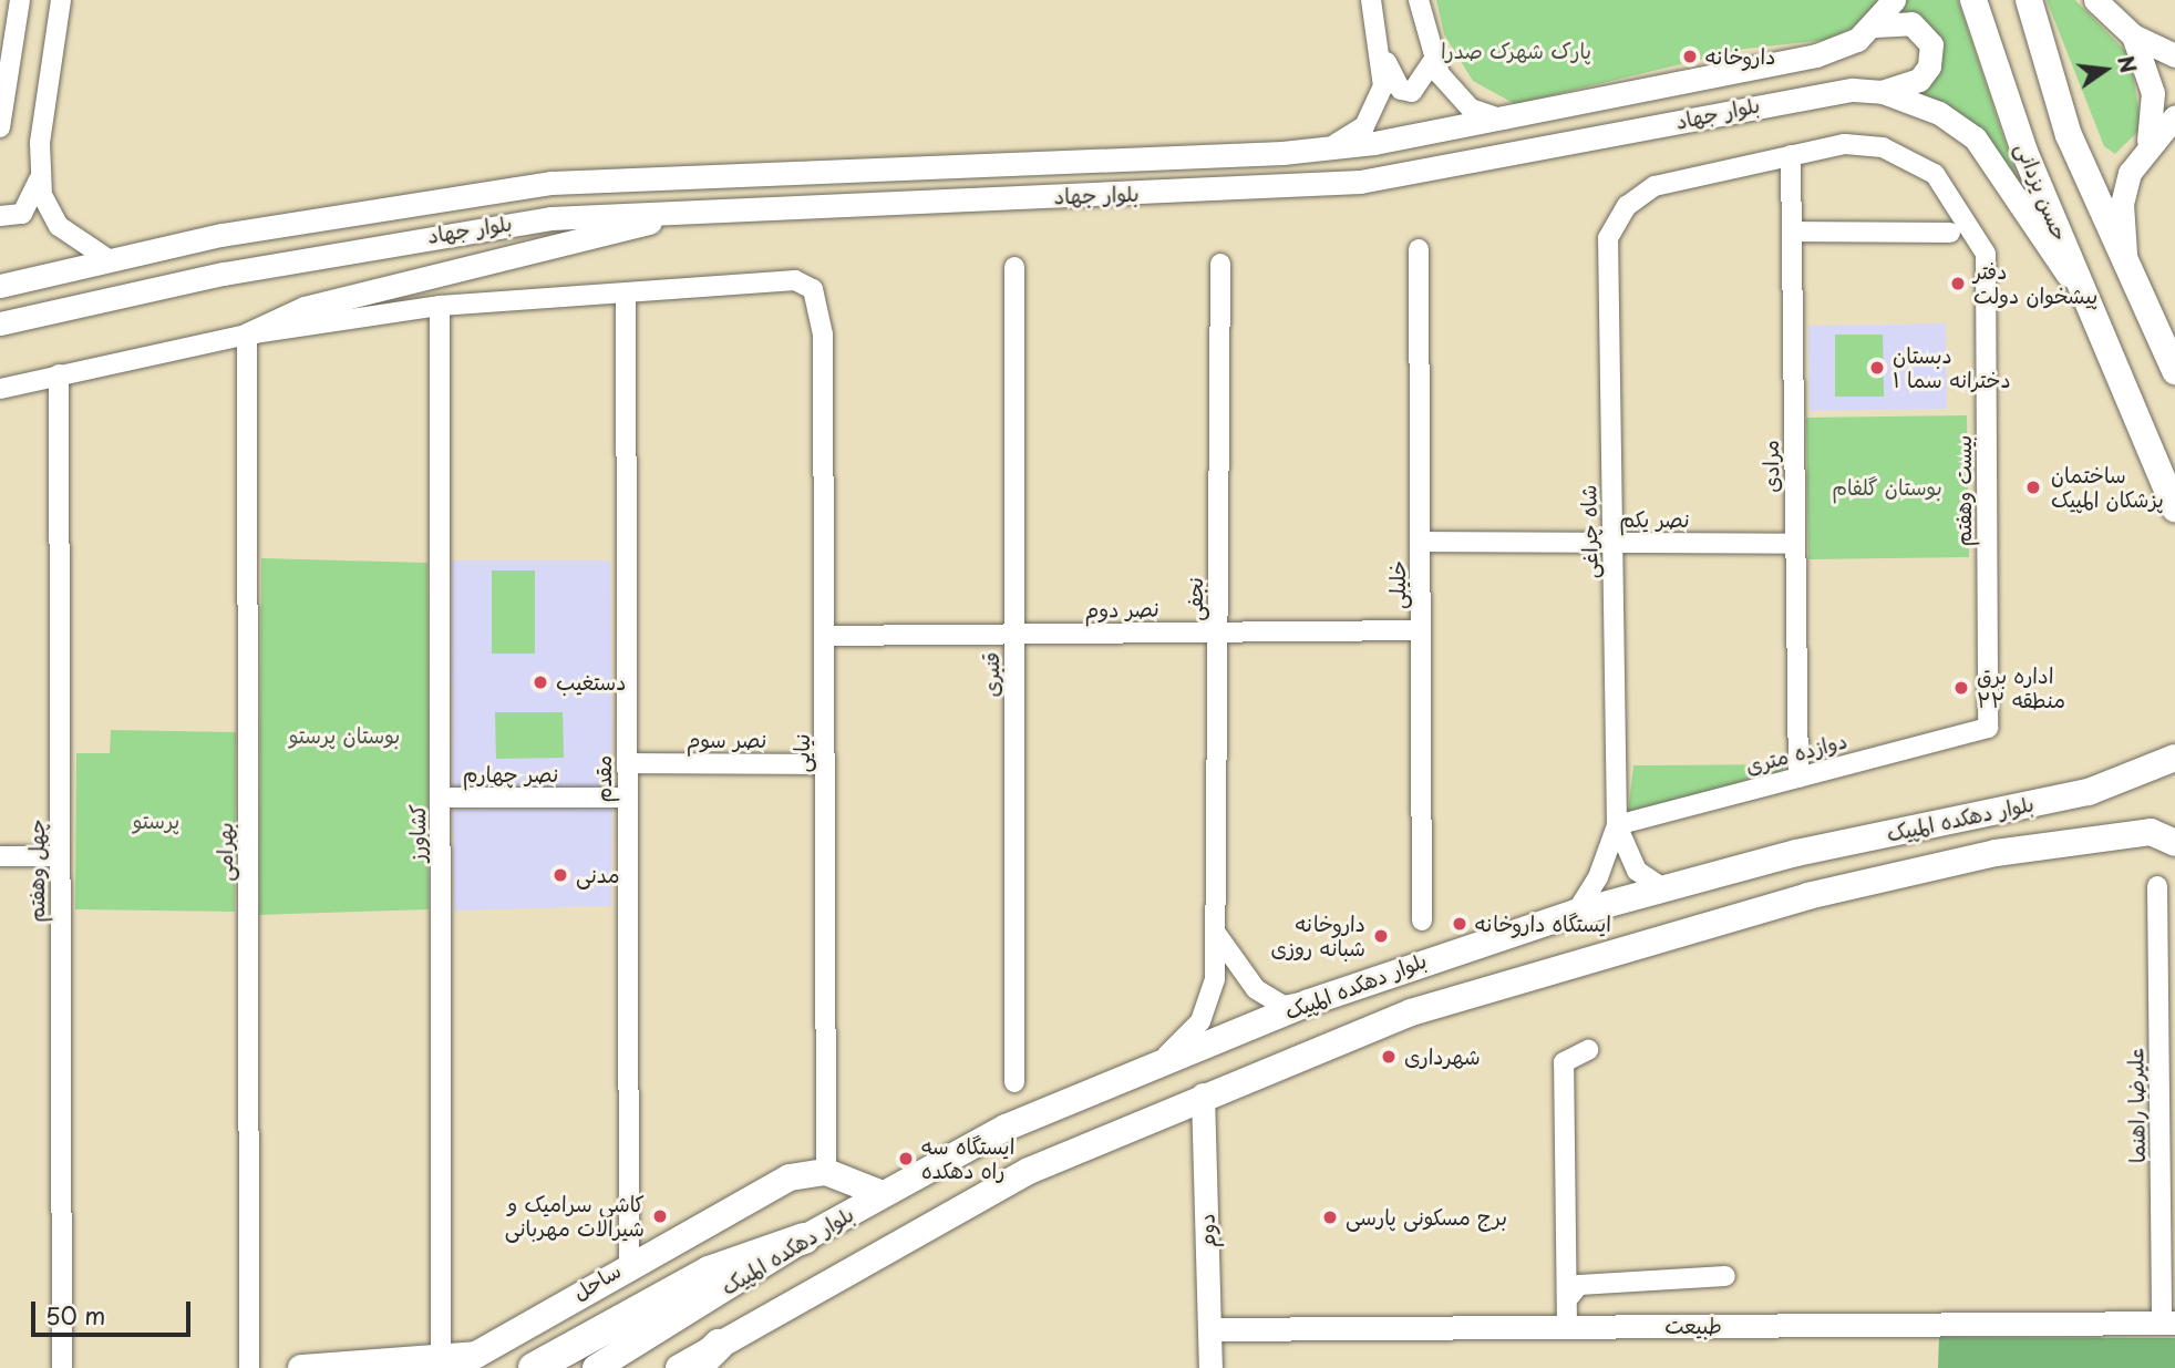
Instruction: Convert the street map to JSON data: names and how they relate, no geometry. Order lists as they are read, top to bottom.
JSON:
{
  "streets": {
    "main road": ["حسن یزدانی", "بلوار دهکده المپیک", "ساحل"],
    "street": [
      "بلوار جهاد",
      "مرادی",
      "بیست وهفتم",
      "نصر یکم",
      "شاه چراغی",
      "خلیلی",
      "نجفی",
      "نصر دوم",
      "قنبری",
      "نصر سوم",
      "نیایی",
      "دوازده متری",
      "نصر چهارم",
      "مقدم",
      "کشاورز",
      "بهرامی",
      "چهل وهفتم",
      "علیرضا راهنما",
      "دوم",
      "طبیعت"
    ]
  },
  "crossings": [
    ["بلوار جهاد", "حسن یزدانی"],
    ["مرادی", "بیست وهفتم"],
    ["مرادی", "نصر یکم"],
    ["مرادی", "شاه چراغی"],
    ["مرادی", "دوازده متری"],
    ["بیست وهفتم", "شاه چراغی"],
    ["بیست وهفتم", "دوازده متری"],
    ["نصر یکم", "شاه چراغی"],
    ["نصر یکم", "خلیلی"],
    ["شاه چراغی", "دوازده متری"],
    ["خلیلی", "نصر دوم"],
    ["نجفی", "نصر دوم"],
    ["نجفی", "بلوار دهکده المپیک"],
    ["نصر دوم", "قنبری"],
    ["نصر دوم", "نیایی"],
    ["نصر سوم", "نیایی"],
    ["نصر سوم", "مقدم"],
    ["نیایی", "مقدم"],
    ["نیایی", "ساحل"],
    ["نصر چهارم", "مقدم"],
    ["نصر چهارم", "کشاورز"],
    ["مقدم", "ساحل"],
    ["بلوار دهکده المپیک", "دوم"],
    ["کشاورز", "ساحل"],
    ["علیرضا راهنما", "طبیعت"],
    ["دوم", "طبیعت"]
  ],
  "parks": [
    "پارک شهرک صدرا",
    "بوستان گلفام",
    "بوستان پرستو",
    "پرستو"
  ],
  "places": [
    "داروخانه",
    "دفتر پیشخوان دولت",
    "دبستان دخترانه سما ۱",
    "ساختمان پزشکان المپیک",
    "دستغیب",
    "اداره برق منطقه ۲۲",
    "مدنی",
    "ایستگاه داروخانه",
    "داروخانه شبانه روزی",
    "شهرداری",
    "ایستگاه سه راه دهکده",
    "کاشی سرامیک و شیرالات مهربانی",
    "برج مسکونی پارسی"
  ],
  "scale_bar": "50 m",
  "north": "right"
}
